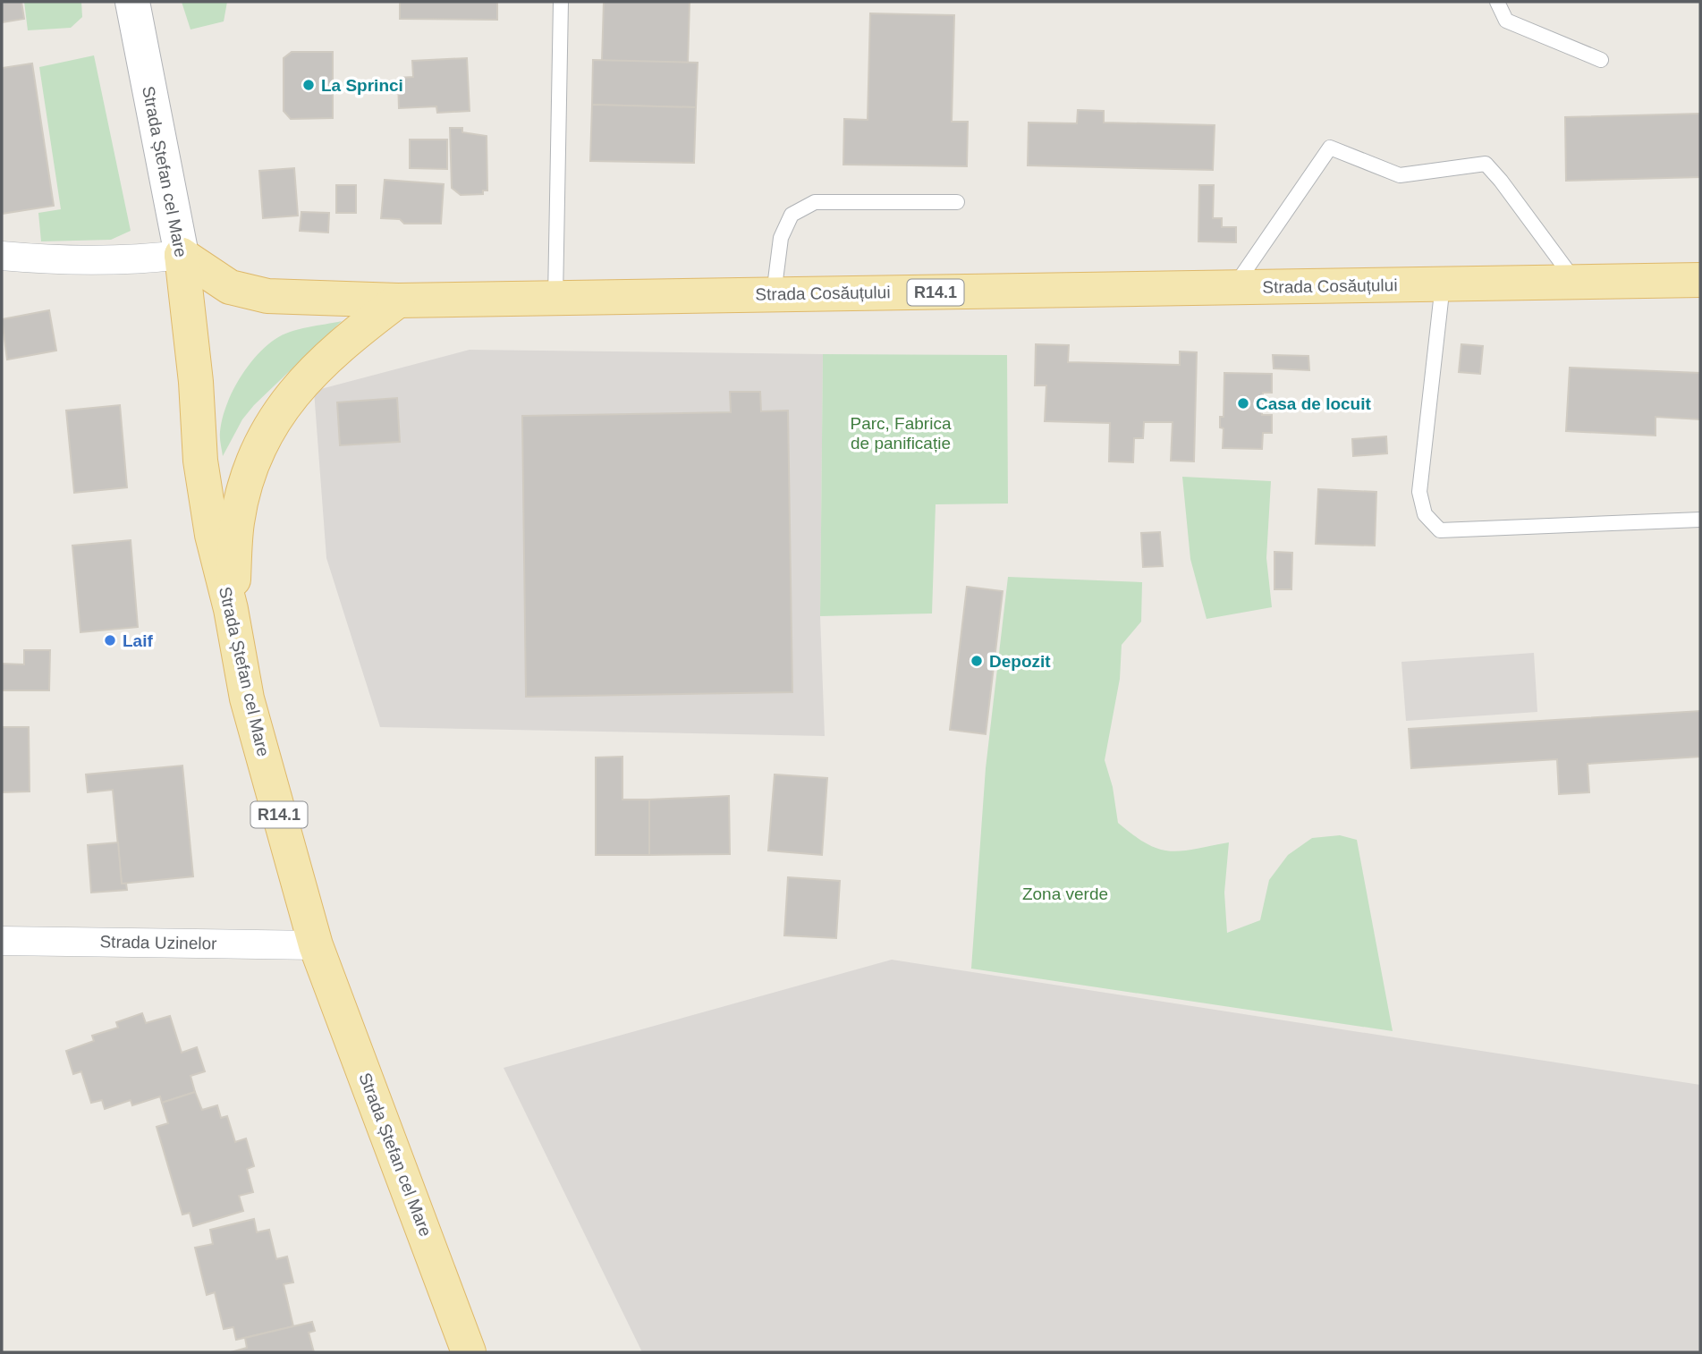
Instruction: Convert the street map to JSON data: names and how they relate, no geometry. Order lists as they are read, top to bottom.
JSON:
{
  "streets": {
    "main road": ["Strada Ștefan cel Mare", "Strada Cosăuțului", "R14.1"],
    "street": ["Strada Uzinelor"]
  },
  "crossings": [
    ["Strada Ștefan cel Mare", "Strada Cosăuțului"],
    ["Strada Ștefan cel Mare", "R14.1"],
    ["Strada Ștefan cel Mare", "Strada Uzinelor"],
    ["Strada Cosăuțului", "R14.1"]
  ],
  "parks": ["Parc, Fabrica de panificație", "Zona verde"],
  "places": [
    "La Sprinci",
    "Casa de locuit",
    "Laif",
    "Depozit"
  ]
}
